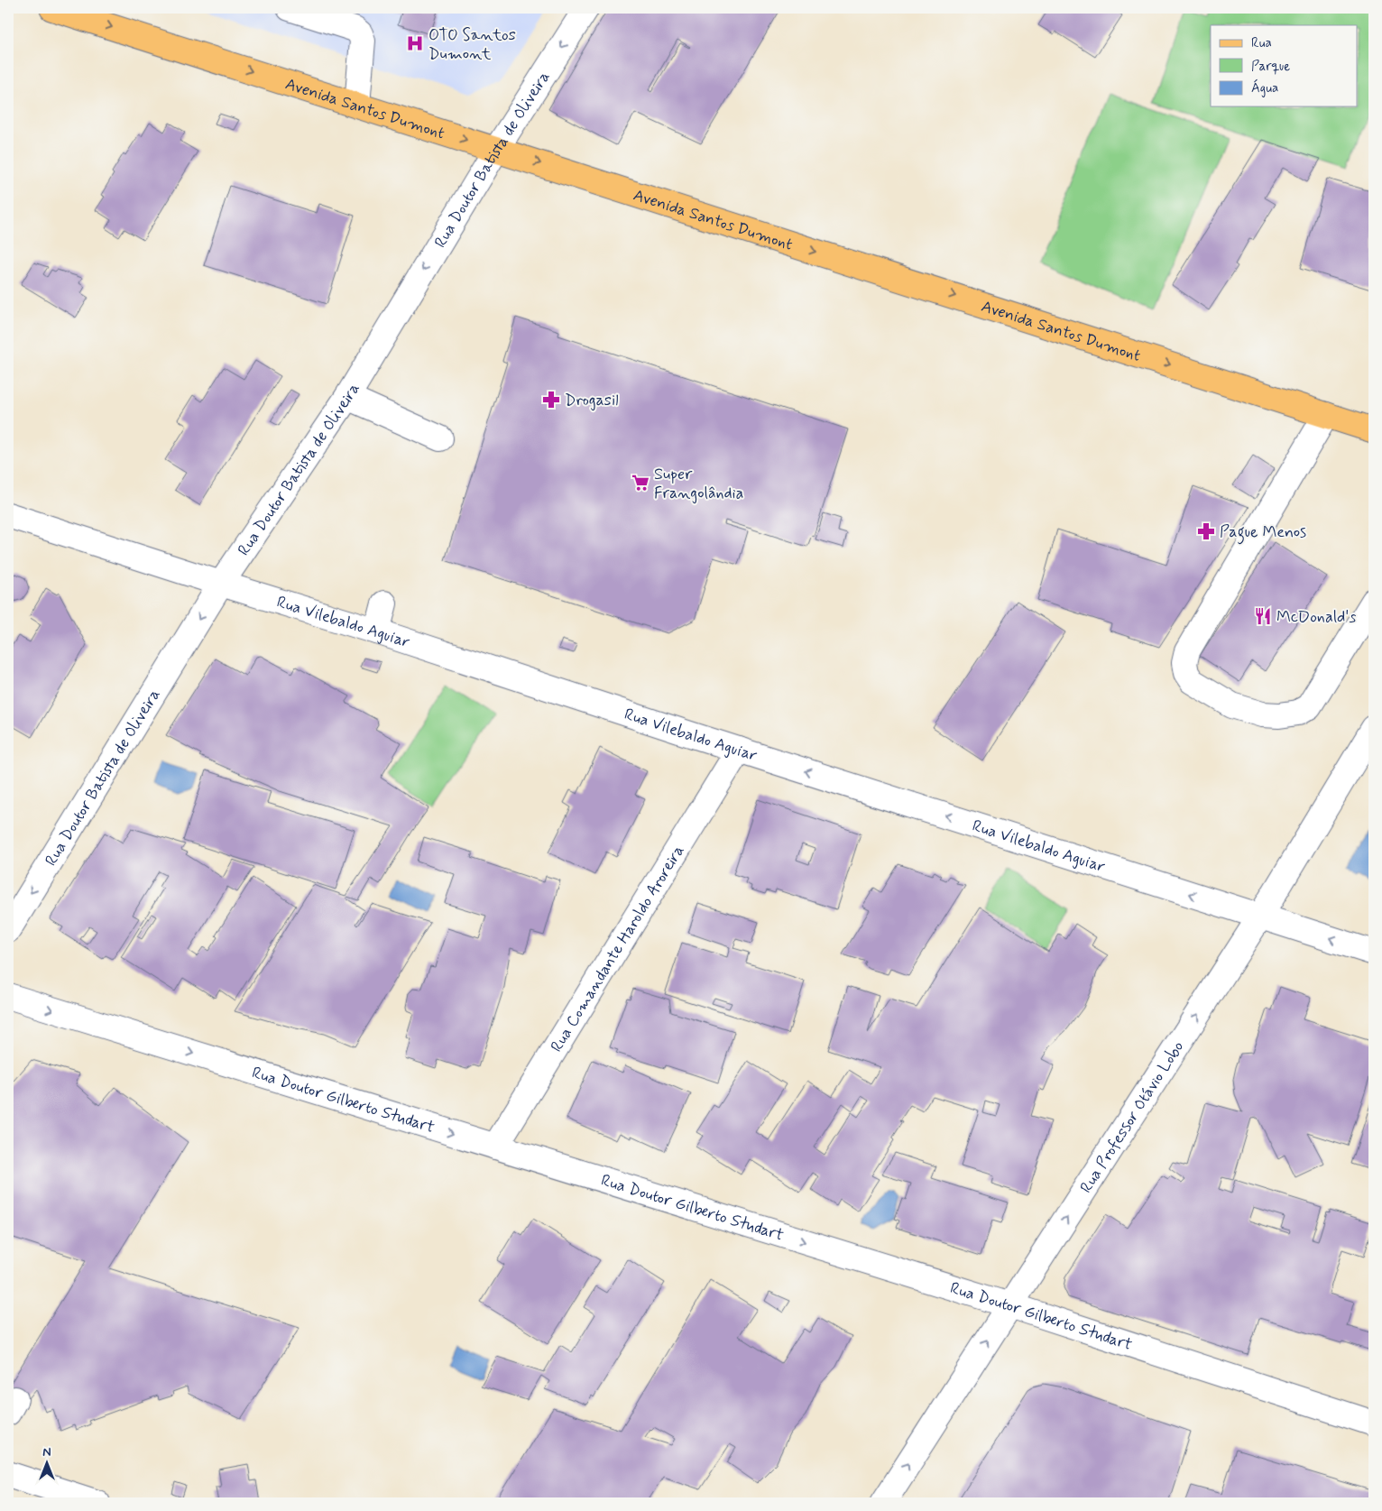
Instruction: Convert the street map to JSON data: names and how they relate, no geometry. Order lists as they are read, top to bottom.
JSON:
{
  "streets": {
    "main road": ["Avenida Santos Dumont"],
    "street": [
      "Rua Doutor Batista de Oliveira",
      "Rua Vilebaldo Aguiar",
      "Rua Comandante Haroldo Aroreira",
      "Rua Doutor Gilberto Studart",
      "Rua Professor Otávio Lobo"
    ]
  },
  "crossings": [
    ["Avenida Santos Dumont", "Rua Doutor Batista de Oliveira"],
    ["Rua Doutor Batista de Oliveira", "Rua Vilebaldo Aguiar"],
    ["Rua Vilebaldo Aguiar", "Rua Comandante Haroldo Aroreira"],
    ["Rua Vilebaldo Aguiar", "Rua Professor Otávio Lobo"],
    ["Rua Comandante Haroldo Aroreira", "Rua Doutor Gilberto Studart"],
    ["Rua Doutor Gilberto Studart", "Rua Professor Otávio Lobo"]
  ],
  "one_way": [
    "Avenida Santos Dumont",
    "Rua Doutor Batista de Oliveira",
    "Rua Vilebaldo Aguiar",
    "Rua Doutor Gilberto Studart",
    "Rua Professor Otávio Lobo"
  ],
  "places": {
    "hospital": ["OTO Santos Dumont"],
    "pharmacy": ["Drogasil", "Pague Menos"],
    "supermarket": ["Super Frangolândia"],
    "restaurant": ["McDonald's"]
  },
  "legend": ["Rua", "Parque", "Água"],
  "north": "top"
}
